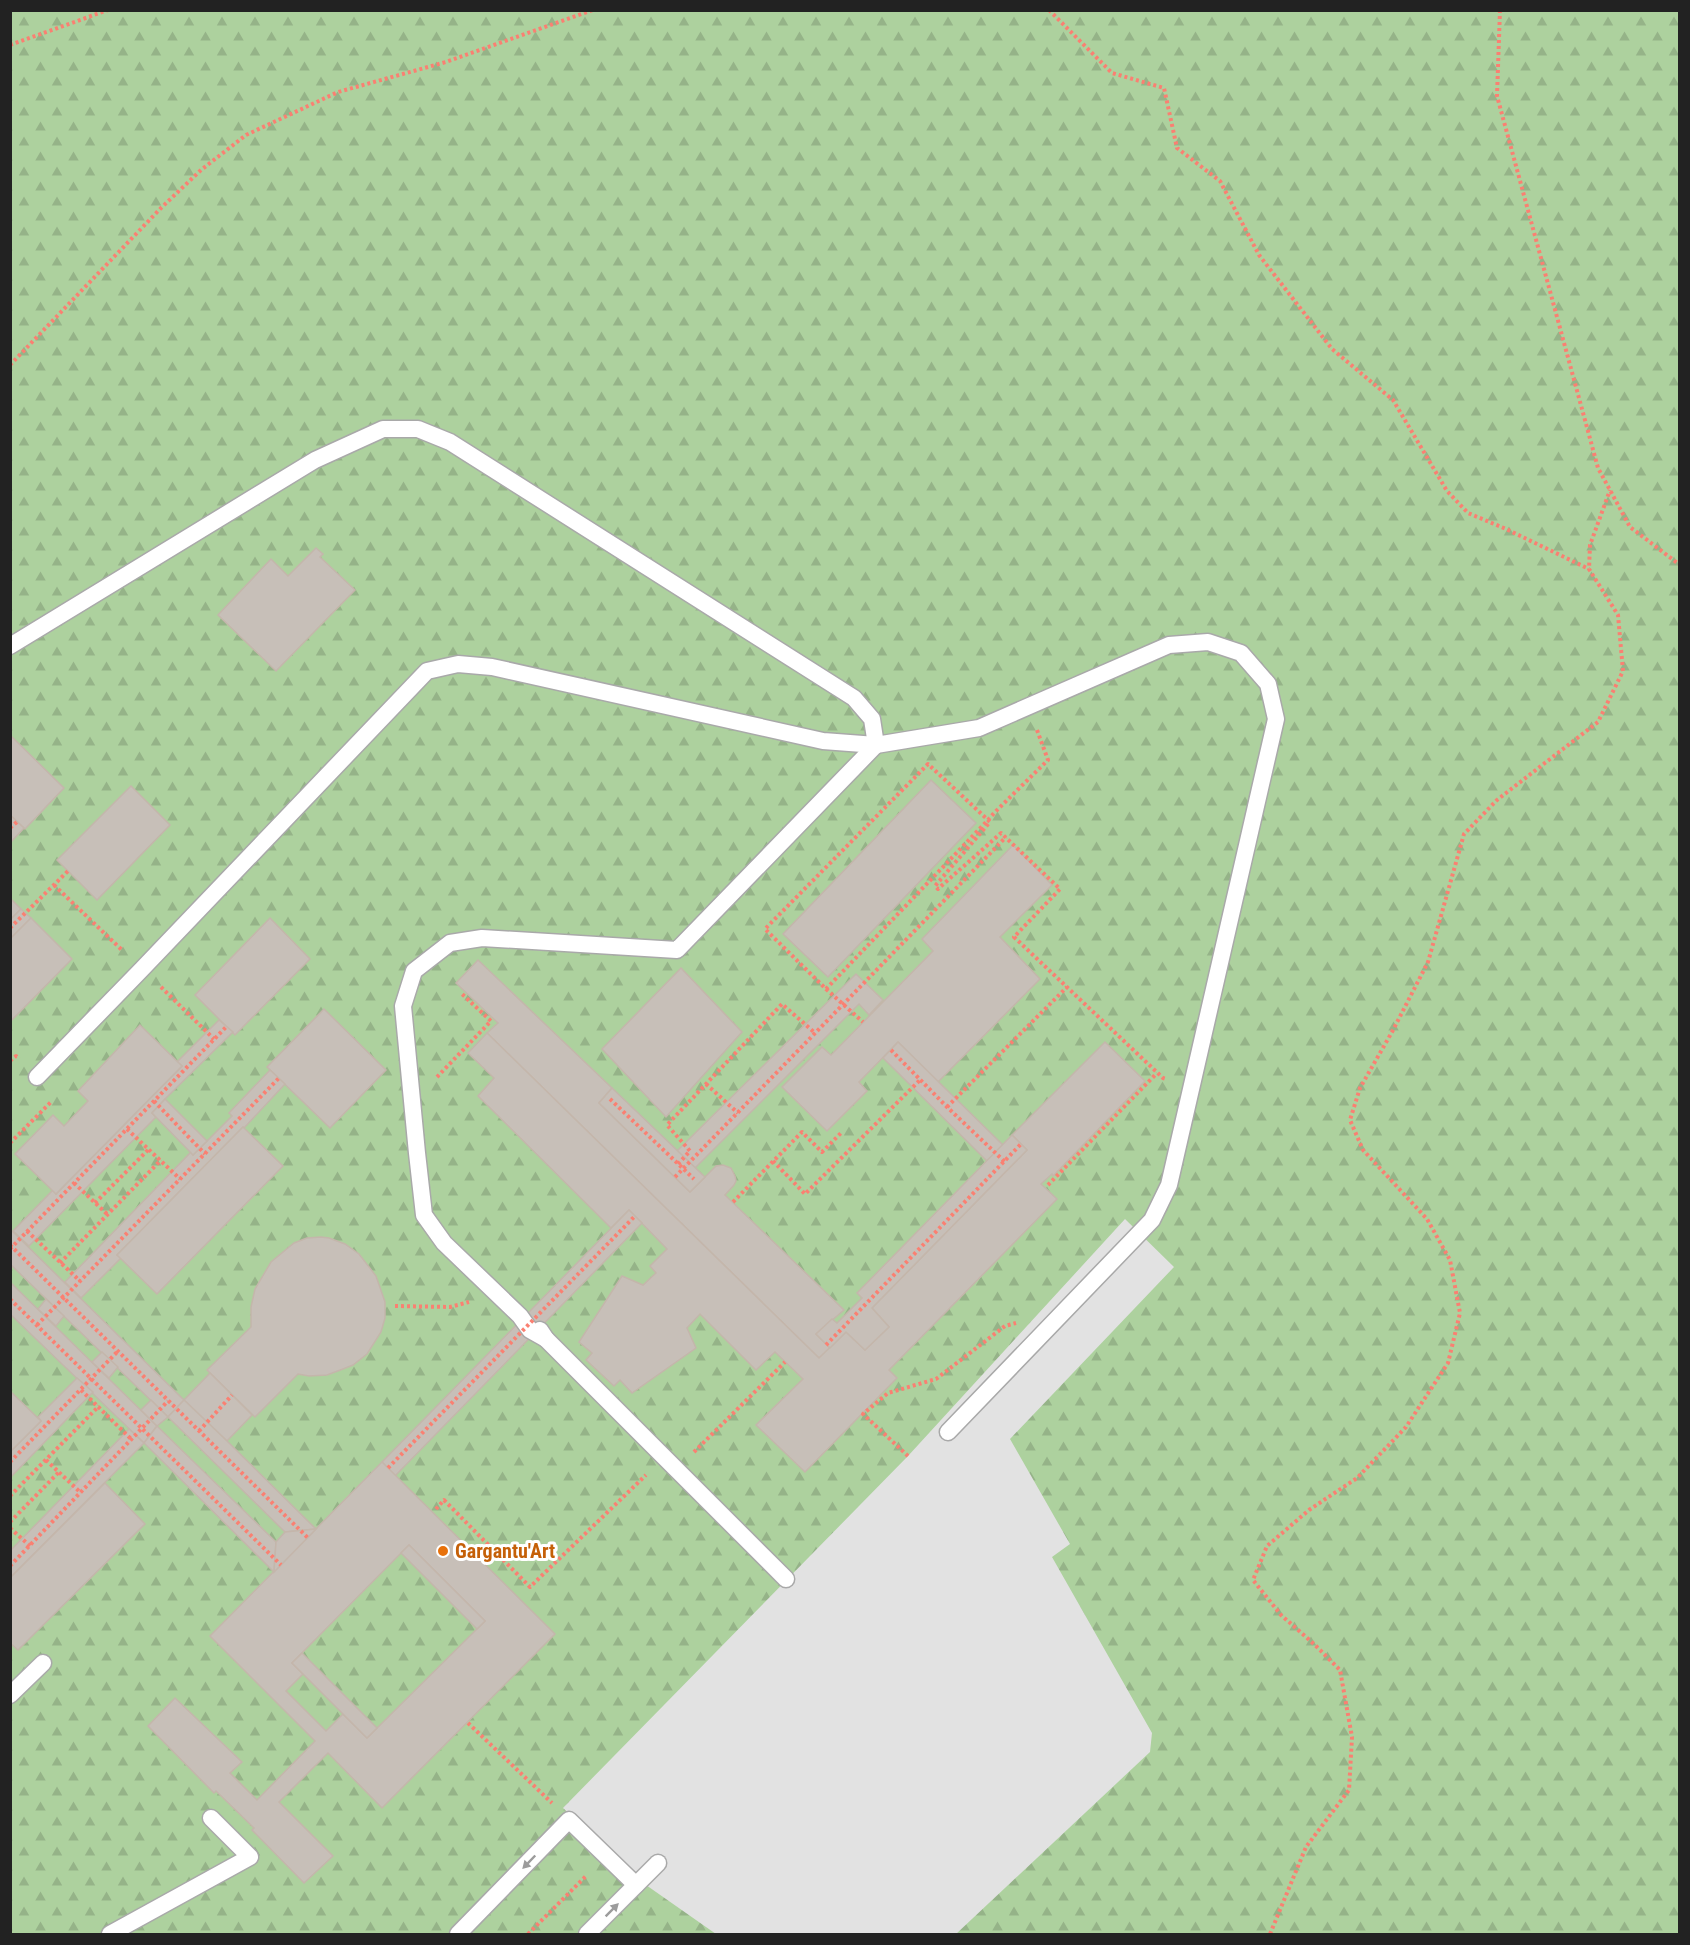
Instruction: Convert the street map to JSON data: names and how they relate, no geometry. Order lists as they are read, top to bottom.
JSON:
{
  "places": ["Gargantu'Art"]
}
